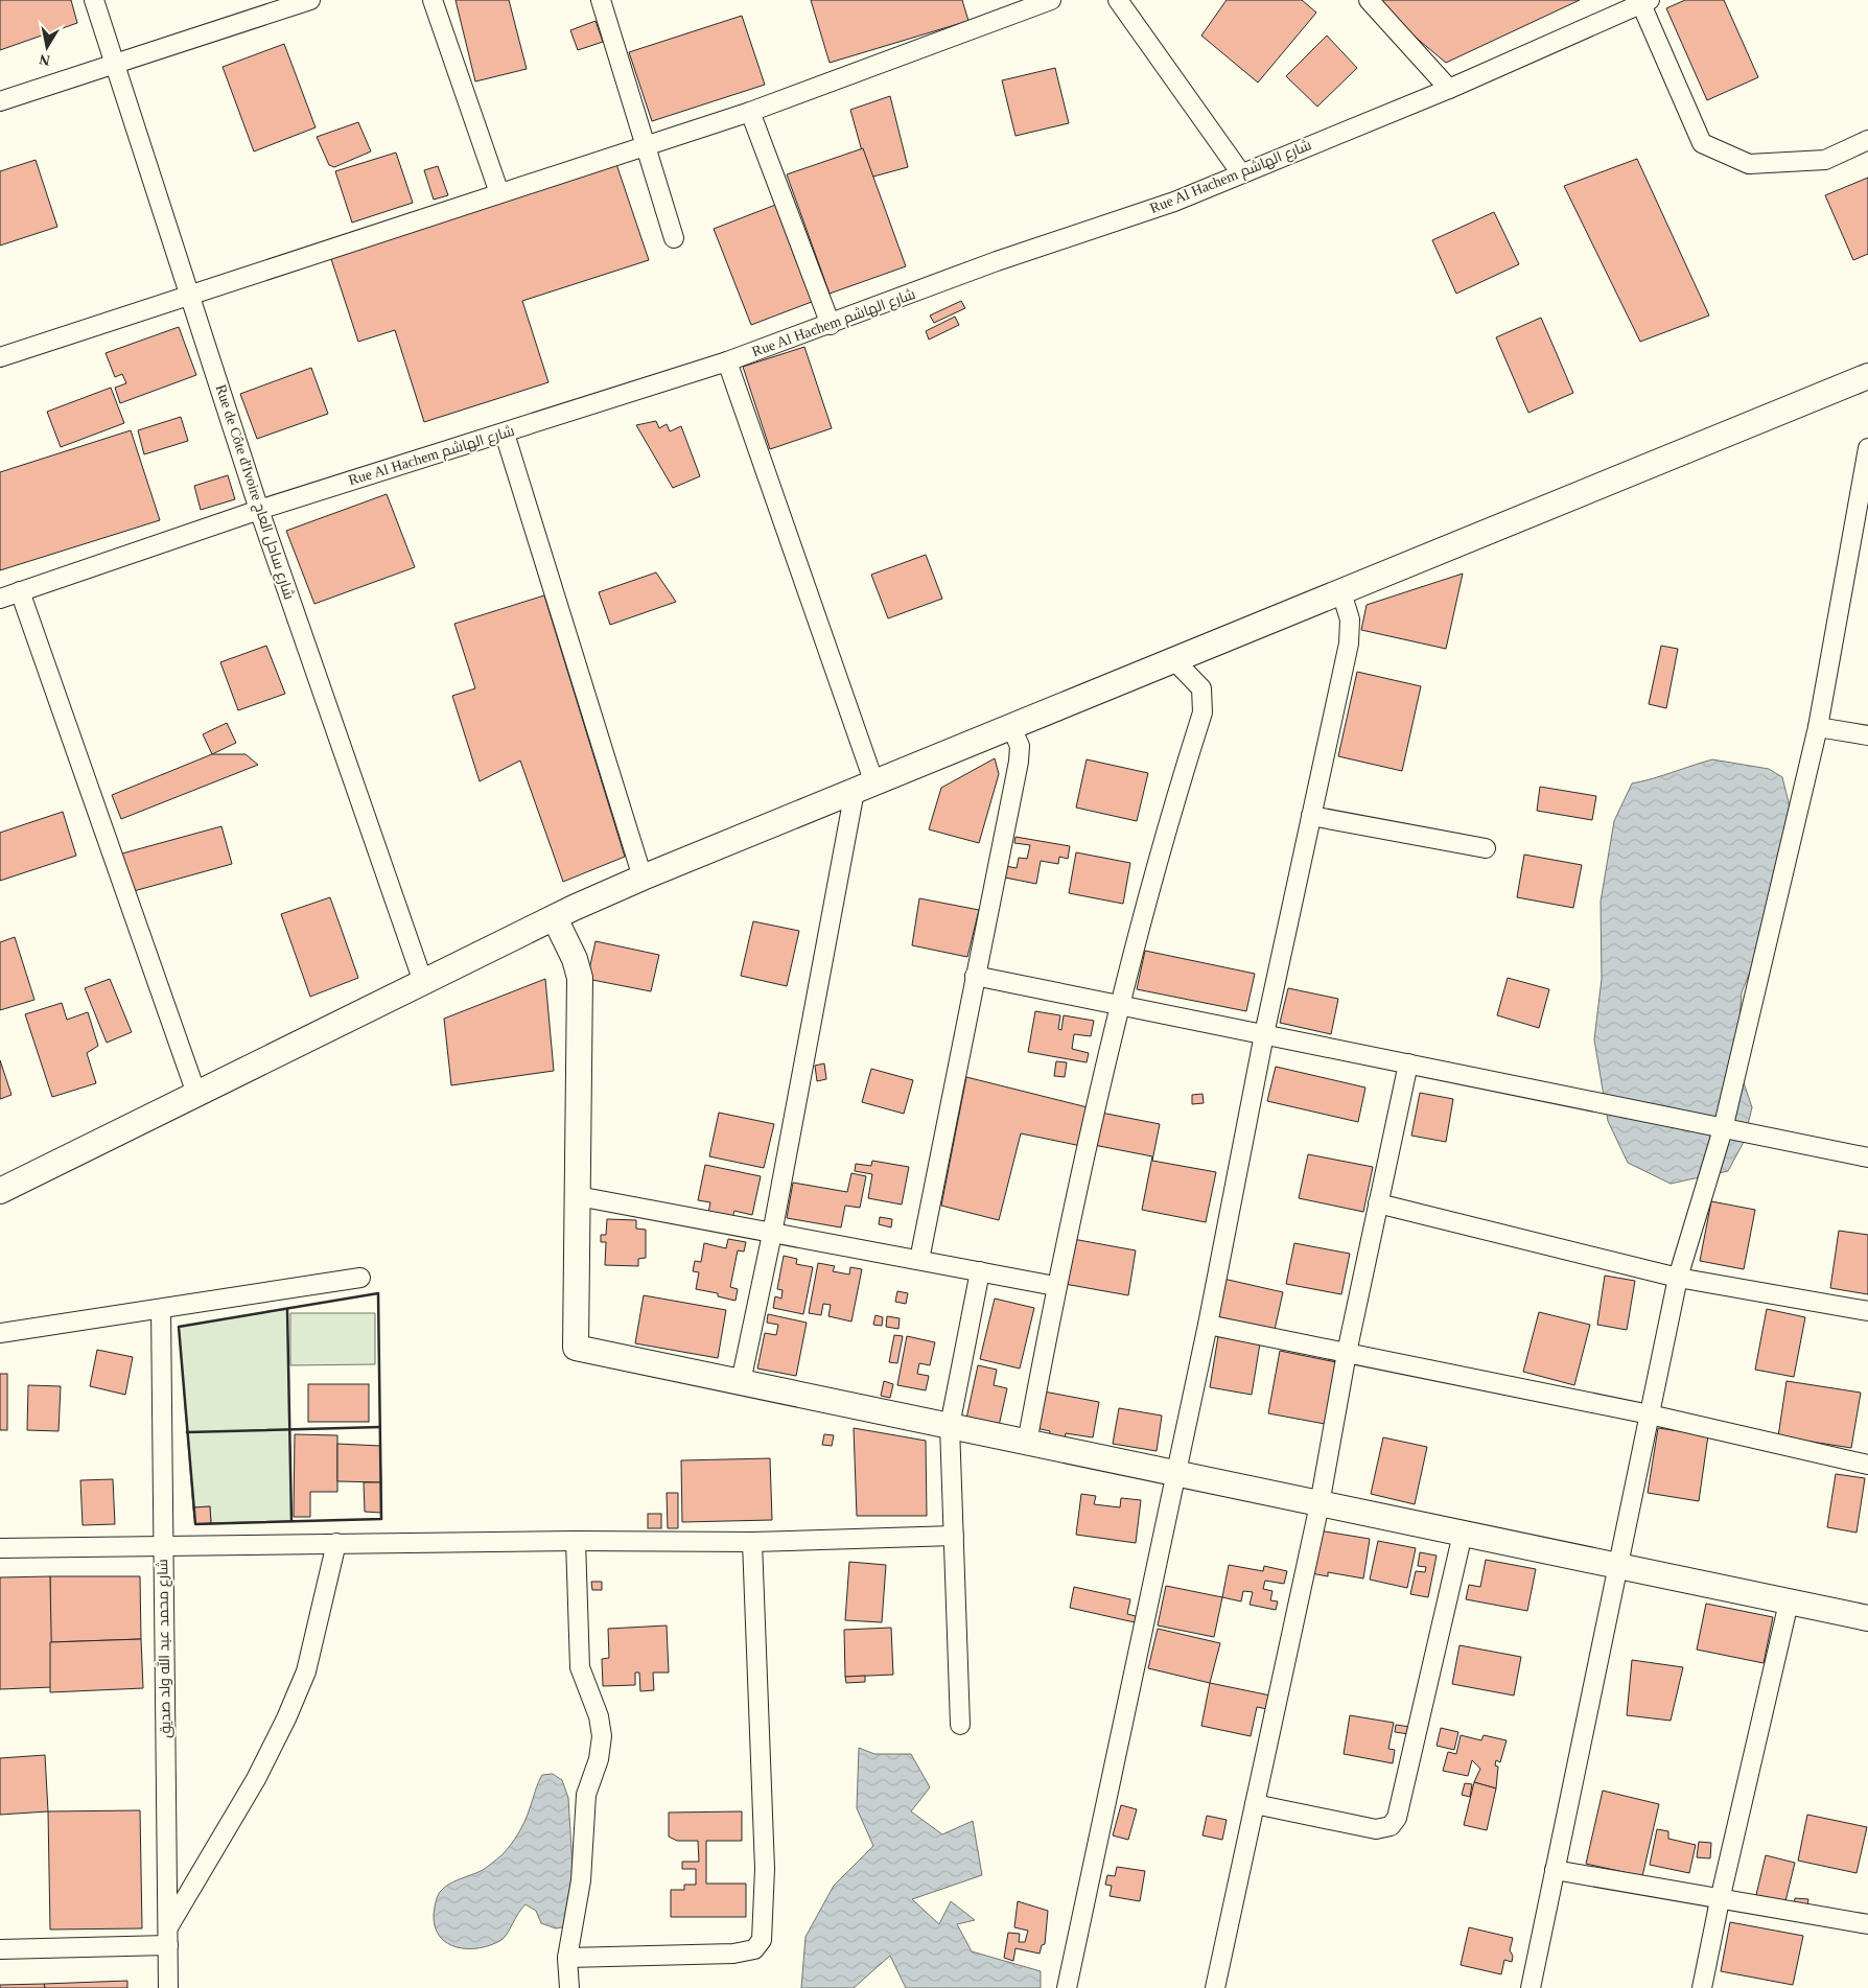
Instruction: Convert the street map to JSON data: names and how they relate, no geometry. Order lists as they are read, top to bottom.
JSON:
{
  "streets": {
    "street": ["Rue Al Hachem شارع الهاشم", "Rue de Côte d'Ivoire شارع ساحل العاج", "شارع محمد عبد الله ولد صديق"]
  },
  "crossings": [
    ["Rue Al Hachem شارع الهاشم", "Rue de Côte d'Ivoire شارع ساحل العاج"]
  ],
  "north": "bottom"
}
